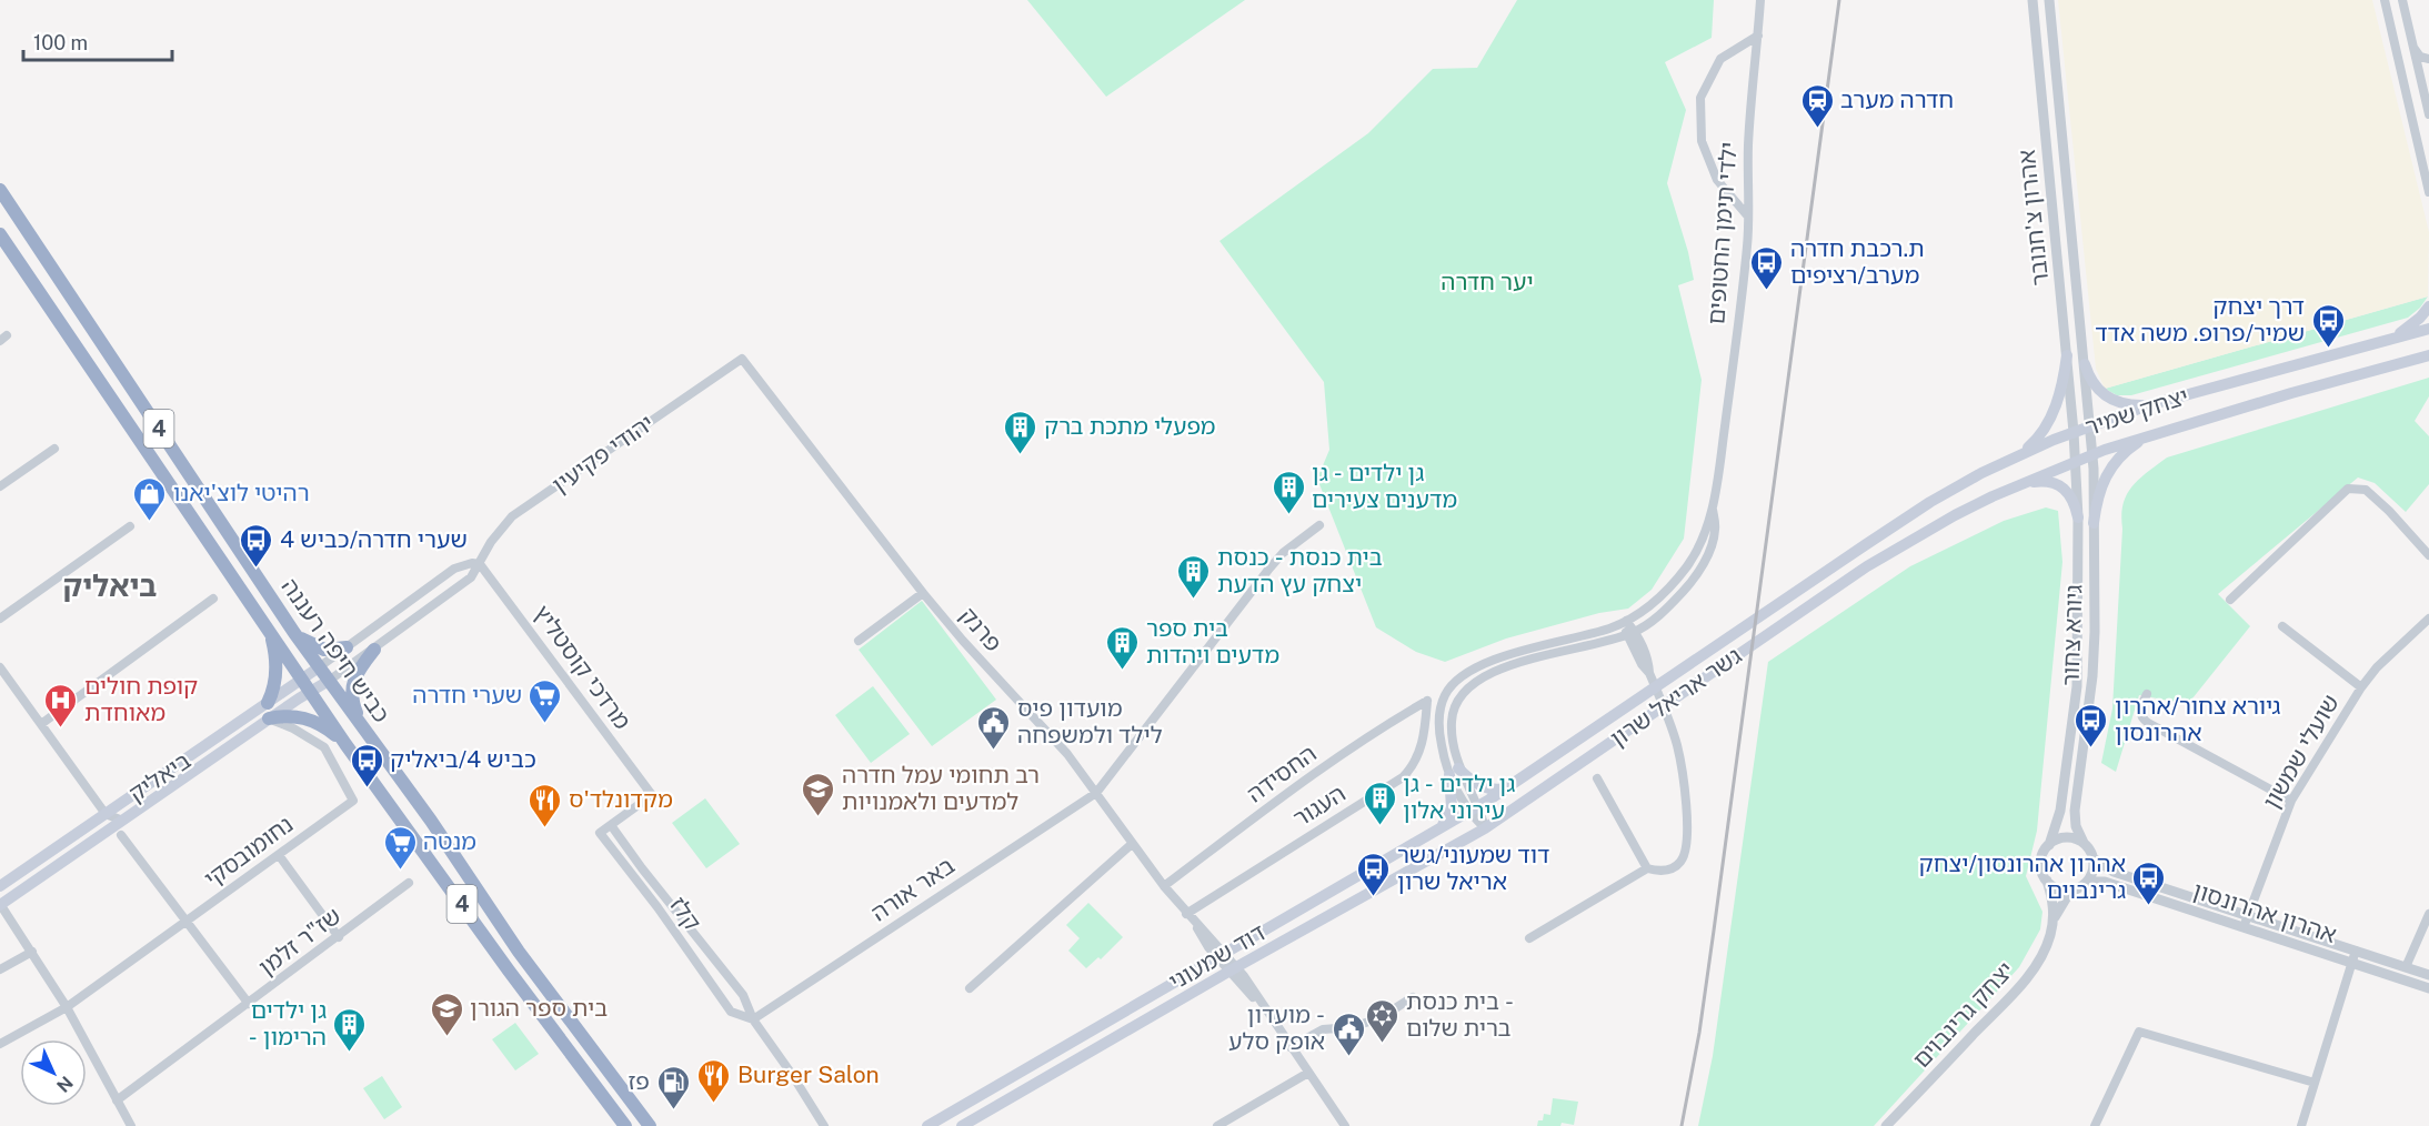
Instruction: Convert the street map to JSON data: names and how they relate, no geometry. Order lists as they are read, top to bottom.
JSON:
{
  "streets": {
    "highway": ["4", "כביש חיפה רעננה"],
    "main road": [
      "יצחק שמיר",
      "יהודי פקיעין",
      "גשר אריאל שרון",
      "ביאליק",
      "דוד שמעוני"
    ],
    "street": [
      "אהרון צ'חנובר",
      "ילדי תימן החטופים",
      "פרנק",
      "גיורא צחור",
      "מרדכי קוסטליץ",
      "שועלי שמשון",
      "החסידה",
      "העגור",
      "נחומובסקי",
      "באר אורה",
      "אהרון אהרונסון",
      "קלז",
      "שז\"ר זלמן",
      "יצחק גרינבוים"
    ]
  },
  "crossings": [
    ["אהרון צ'חנובר", "יצחק שמיר"],
    ["אהרון צ'חנובר", "גיורא צחור"],
    ["ילדי תימן החטופים", "גשר אריאל שרון"],
    ["ילדי תימן החטופים", "דוד שמעוני"],
    ["יצחק שמיר", "גיורא צחור"],
    ["יצחק שמיר", "גשר אריאל שרון"],
    ["יהודי פקיעין", "פרנק"],
    ["יהודי פקיעין", "כביש חיפה רעננה"],
    ["יהודי פקיעין", "מרדכי קוסטליץ"],
    ["יהודי פקיעין", "ביאליק"],
    ["פרנק", "החסידה"],
    ["פרנק", "העגור"],
    ["פרנק", "באר אורה"],
    ["פרנק", "דוד שמעוני"],
    ["גיורא צחור", "אהרון אהרונסון"],
    ["גיורא צחור", "יצחק גרינבוים"],
    ["כביש חיפה רעננה", "ביאליק"],
    ["מרדכי קוסטליץ", "קלז"],
    ["גשר אריאל שרון", "דוד שמעוני"],
    ["שועלי שמשון", "אהרון אהרונסון"],
    ["החסידה", "העגור"],
    ["ביאליק", "נחומובסקי"],
    ["באר אורה", "קלז"],
    ["אהרון אהרונסון", "יצחק גרינבוים"]
  ],
  "districts": ["ביאליק"],
  "parks": ["יער חדרה"],
  "places": {
    "station": ["חדרה מערב"],
    "bus stop": [
      "ת.רכבת חדרה מערב/רציפים",
      "דרך יצחק שמיר/פרופ. משה אדד",
      "שערי חדרה/כביש 4",
      "גיורא צחור/אהרון אהרונסון",
      "כביש 4/ביאליק",
      "דוד שמעוני/גשר אריאל שרון",
      "אהרון אהרונסון/יצחק גרינבוים"
    ],
    "building": [
      "מפעלי מתכת ברק",
      "גן ילדים - גן מדענים צעירים",
      "בית כנסת - כנסת יצחק עץ הדעת",
      "בית ספר מדעים ויהדות",
      "גן ילדים - גן עירוני אלון",
      "גן ילדים - הרימון"
    ],
    "shop": ["רהיטי לוצ'יאנו"],
    "supermarket": ["שערי חדרה", "מנטה"],
    "hospital": ["קופת חולים מאוחדת"],
    "public building": ["מועדון פיס לילד ולמשפחה", "מועדון - אופק סלע"],
    "school or university": ["רב תחומי עמל חדרה למדעים ולאמנויות", "בית ספר הגורן"],
    "restaurant": ["מקדונלד'ס", "Burger Salon"],
    "synagogue": ["בית כנסת - ברית שלום"],
    "fuel station": ["פז"]
  },
  "scale_bar": "100 m",
  "north": "bottom right"
}
